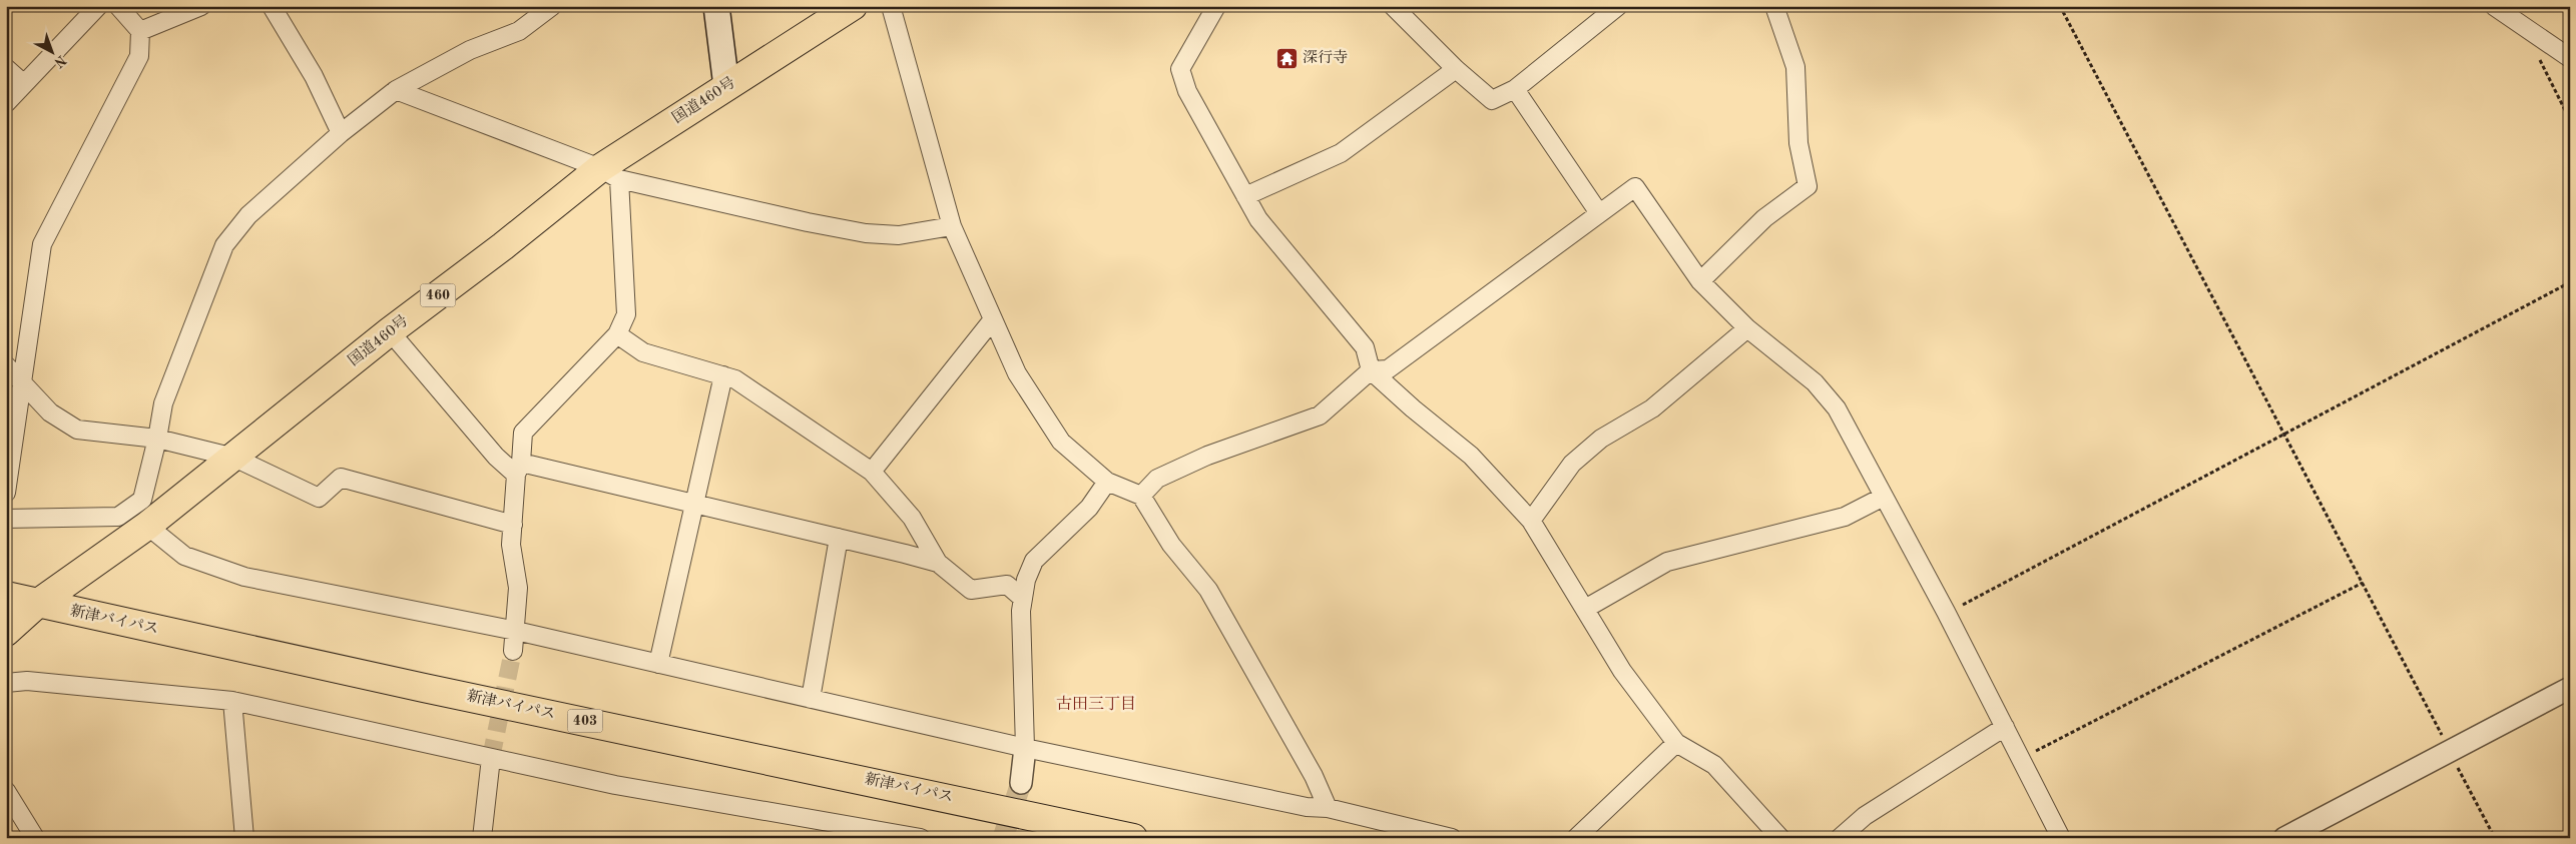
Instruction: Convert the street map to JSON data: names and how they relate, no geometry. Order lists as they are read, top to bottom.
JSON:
{
  "streets": {
    "main road": [
      "国道460号",
      "460",
      "新津バイパス",
      "403"
    ]
  },
  "crossings": [
    ["国道460号", "新津バイパス"],
    ["国道460号", "403"],
    ["新津バイパス", "403"]
  ],
  "districts": ["古田三丁目"],
  "places": {
    "temple": ["深行寺"]
  },
  "north": "bottom right"
}
